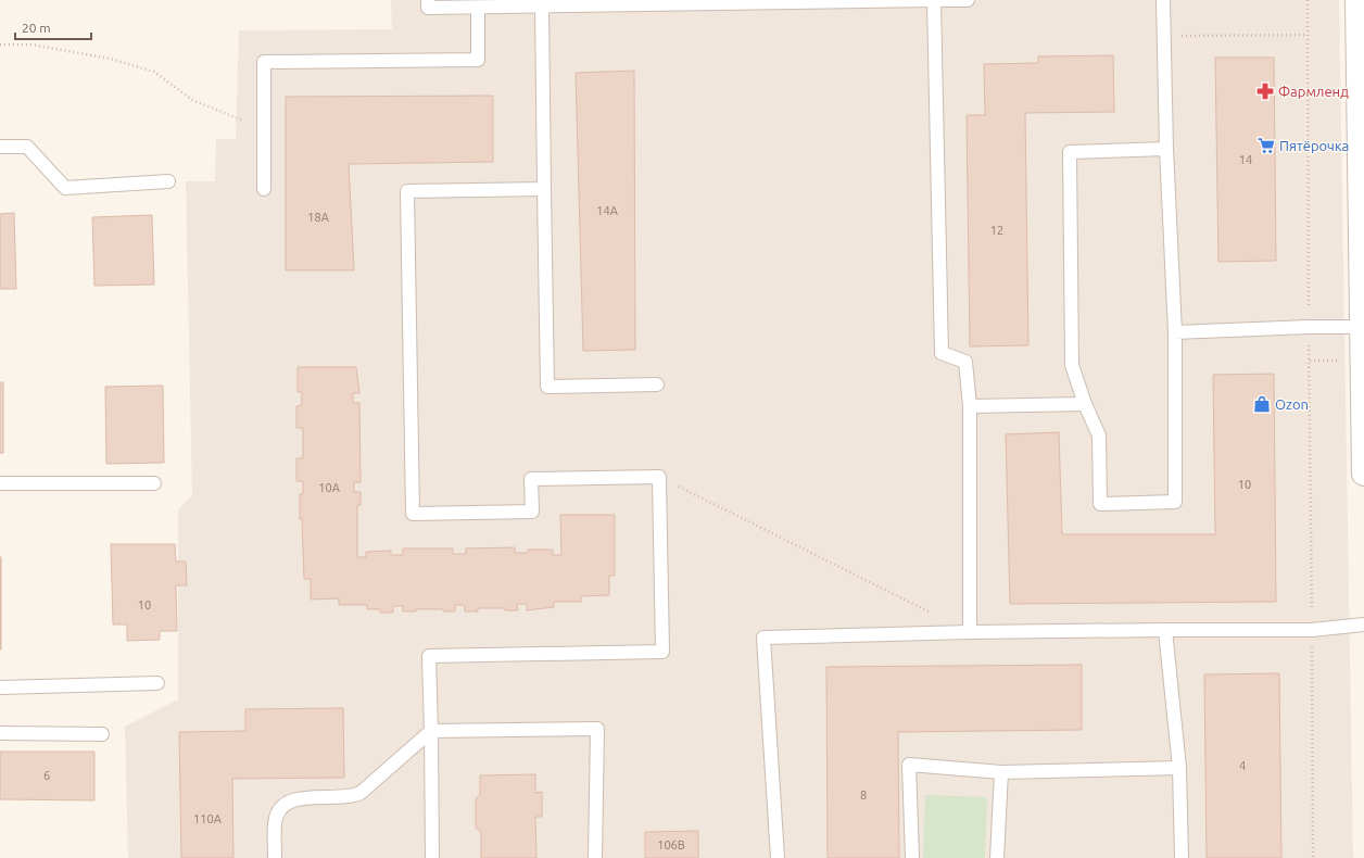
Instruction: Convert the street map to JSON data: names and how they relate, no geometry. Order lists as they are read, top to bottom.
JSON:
{
  "places": {
    "pharmacy": ["Фармленд"],
    "supermarket": ["Пятёрочка"],
    "shop": ["Ozon"]
  },
  "house_numbers": [
    "14",
    "14А",
    "18А",
    "12",
    "10",
    "10А",
    "10",
    "4",
    "6",
    "8",
    "110А",
    "106В"
  ],
  "scale_bar": "20 m"
}
